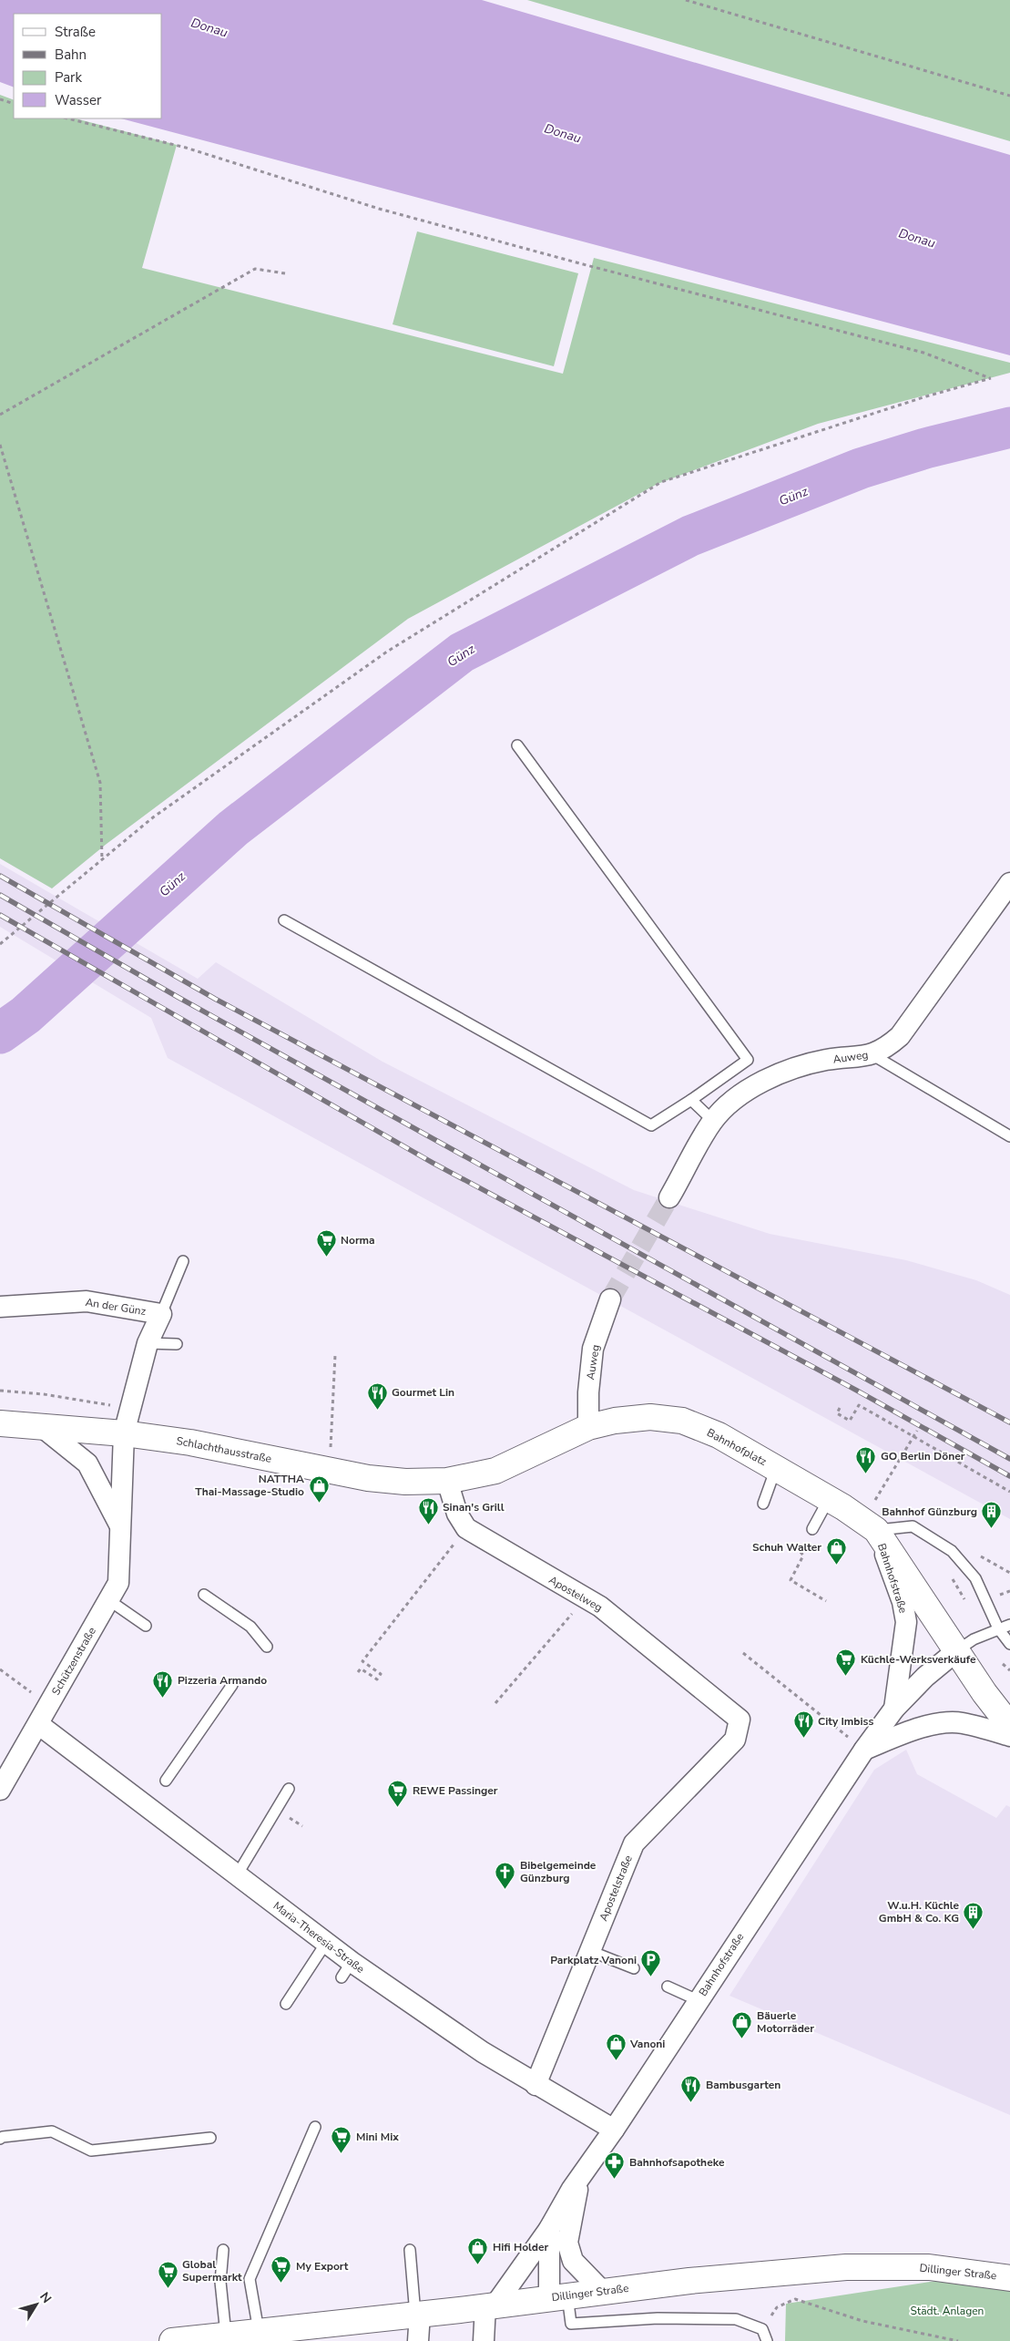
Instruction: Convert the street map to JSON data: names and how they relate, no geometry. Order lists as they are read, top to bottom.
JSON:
{
  "streets": {
    "main road": ["Bahnhofplatz", "Schlachthausstraße", "Dillinger Straße"],
    "street": [
      "Auweg",
      "An der Günz",
      "Bahnhofstraße",
      "Apostelweg",
      "Schützenstraße",
      "Apostelstraße",
      "Maria-Theresia-Straße"
    ]
  },
  "crossings": [
    ["Auweg", "Bahnhofplatz"],
    ["An der Günz", "Schlachthausstraße"],
    ["An der Günz", "Schützenstraße"],
    ["Bahnhofplatz", "Schlachthausstraße"],
    ["Bahnhofplatz", "Bahnhofstraße"],
    ["Schlachthausstraße", "Schützenstraße"],
    ["Bahnhofstraße", "Maria-Theresia-Straße"],
    ["Bahnhofstraße", "Dillinger Straße"],
    ["Apostelweg", "Apostelstraße"],
    ["Schützenstraße", "Maria-Theresia-Straße"],
    ["Apostelstraße", "Maria-Theresia-Straße"]
  ],
  "water": ["Donau", "Günz"],
  "parks": ["Städt. Anlagen"],
  "places": {
    "supermarket": [
      "Norma",
      "Küchle-Werksverkäufe",
      "REWE Passinger",
      "Mini Mix",
      "My Export",
      "Global Supermarkt"
    ],
    "restaurant": [
      "Gourmet Lin",
      "GO Berlin Döner",
      "Sinan's Grill",
      "Pizzeria Armando",
      "City Imbiss",
      "Bambusgarten"
    ],
    "shop": [
      "NATTHA Thai-Massage-Studio",
      "Schuh Walter",
      "Bäuerle Motorräder",
      "Vanoni",
      "Hifi Holder"
    ],
    "building": ["Bahnhof Günzburg", "W.u.H. Küchle GmbH & Co. KG"],
    "church": ["Bibelgemeinde Günzburg"],
    "parking": ["Parkplatz Vanoni"],
    "pharmacy": ["Bahnhofsapotheke"]
  },
  "legend": [
    "Straße",
    "Bahn",
    "Park",
    "Wasser"
  ],
  "north": "top right"
}
